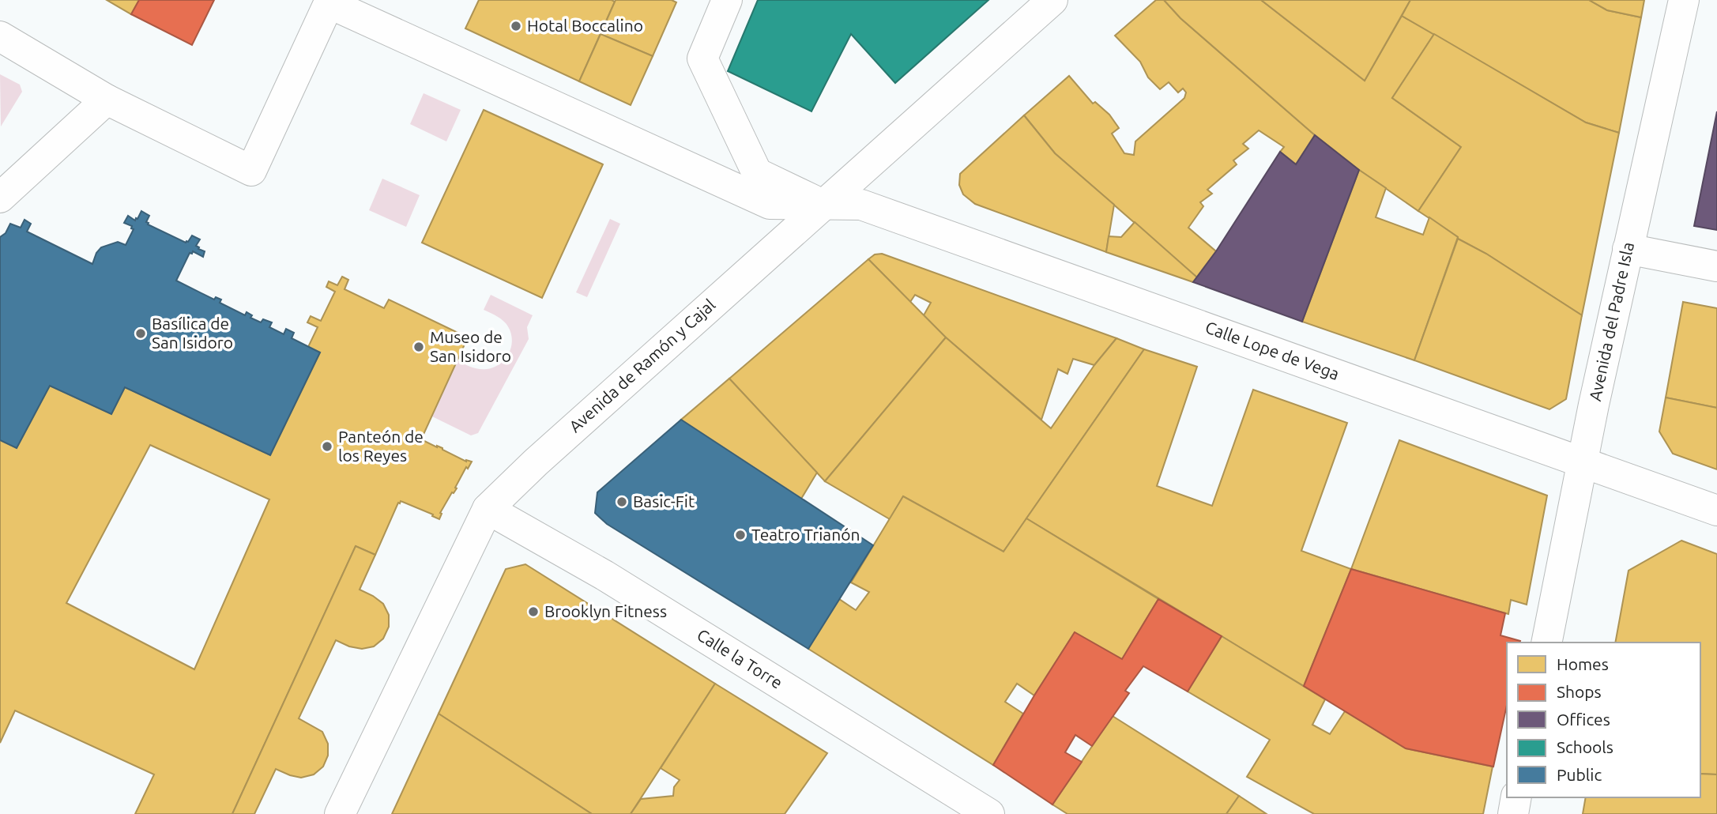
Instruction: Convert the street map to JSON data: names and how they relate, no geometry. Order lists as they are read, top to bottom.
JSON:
{
  "streets": {
    "street": [
      "Avenida del Padre Isla",
      "Calle Lope de Vega",
      "Avenida de Ramón y Cajal",
      "Calle la Torre"
    ]
  },
  "crossings": [
    ["Avenida del Padre Isla", "Calle Lope de Vega"],
    ["Calle Lope de Vega", "Avenida de Ramón y Cajal"],
    ["Avenida de Ramón y Cajal", "Calle la Torre"]
  ],
  "places": [
    "Hotal Boccalino",
    "Basílica de San Isidoro",
    "Museo de San Isidoro",
    "Panteón de los Reyes",
    "Basic-Fit",
    "Teatro Trianón",
    "Brooklyn Fitness"
  ],
  "legend": [
    "Homes",
    "Shops",
    "Offices",
    "Schools",
    "Public"
  ]
}
